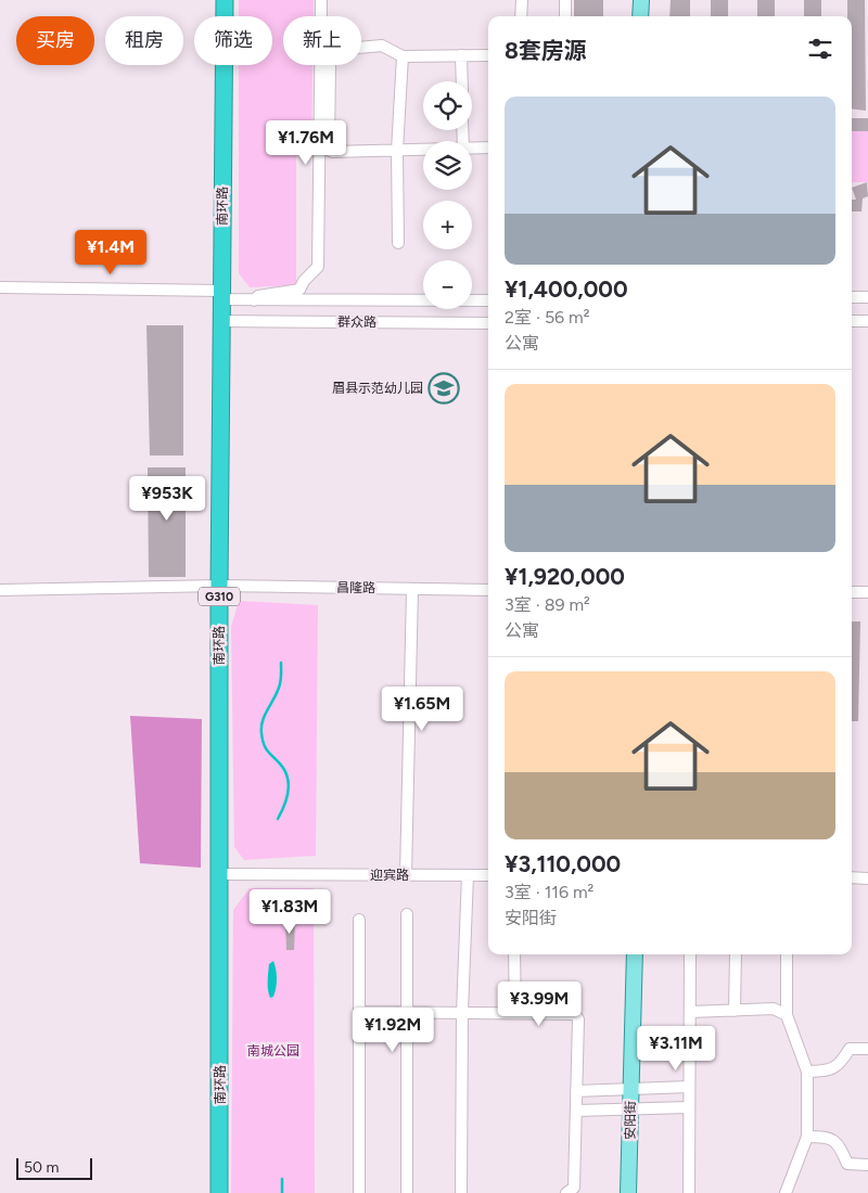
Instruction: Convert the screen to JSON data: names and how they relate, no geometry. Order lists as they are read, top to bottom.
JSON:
{
  "streets": {
    "highway": ["南环路", "G310"],
    "main road": ["安阳街"],
    "street": ["群众路", "昌隆路", "迎宾路"]
  },
  "crossings": [
    ["南环路", "群众路"],
    ["南环路", "昌隆路"],
    ["南环路", "迎宾路"]
  ],
  "parks": ["南城公园"],
  "places": {
    "school or university": ["眉县示范幼儿园"]
  },
  "scale_bar": "50 m",
  "page": {
    "chip": [
      "买房",
      "租房",
      "筛选",
      "新上"
    ],
    "heading": "8套房源",
    "map_buttons": ["+", "−"],
    "list": [
      {
        "name": "¥1,400,000",
        "note": "2室 · 56 m² · 公寓"
      },
      {
        "name": "¥1,920,000",
        "note": "3室 · 89 m² · 公寓"
      },
      {
        "name": "¥3,110,000",
        "note": "3室 · 116 m² · 安阳街"
      }
    ],
    "price": [
      "¥1.76M",
      "¥1.4M",
      "¥953K",
      "¥1.65M",
      "¥1.83M",
      "¥3.99M",
      "¥1.92M",
      "¥3.11M"
    ],
    "scale": "50 m"
  }
}
